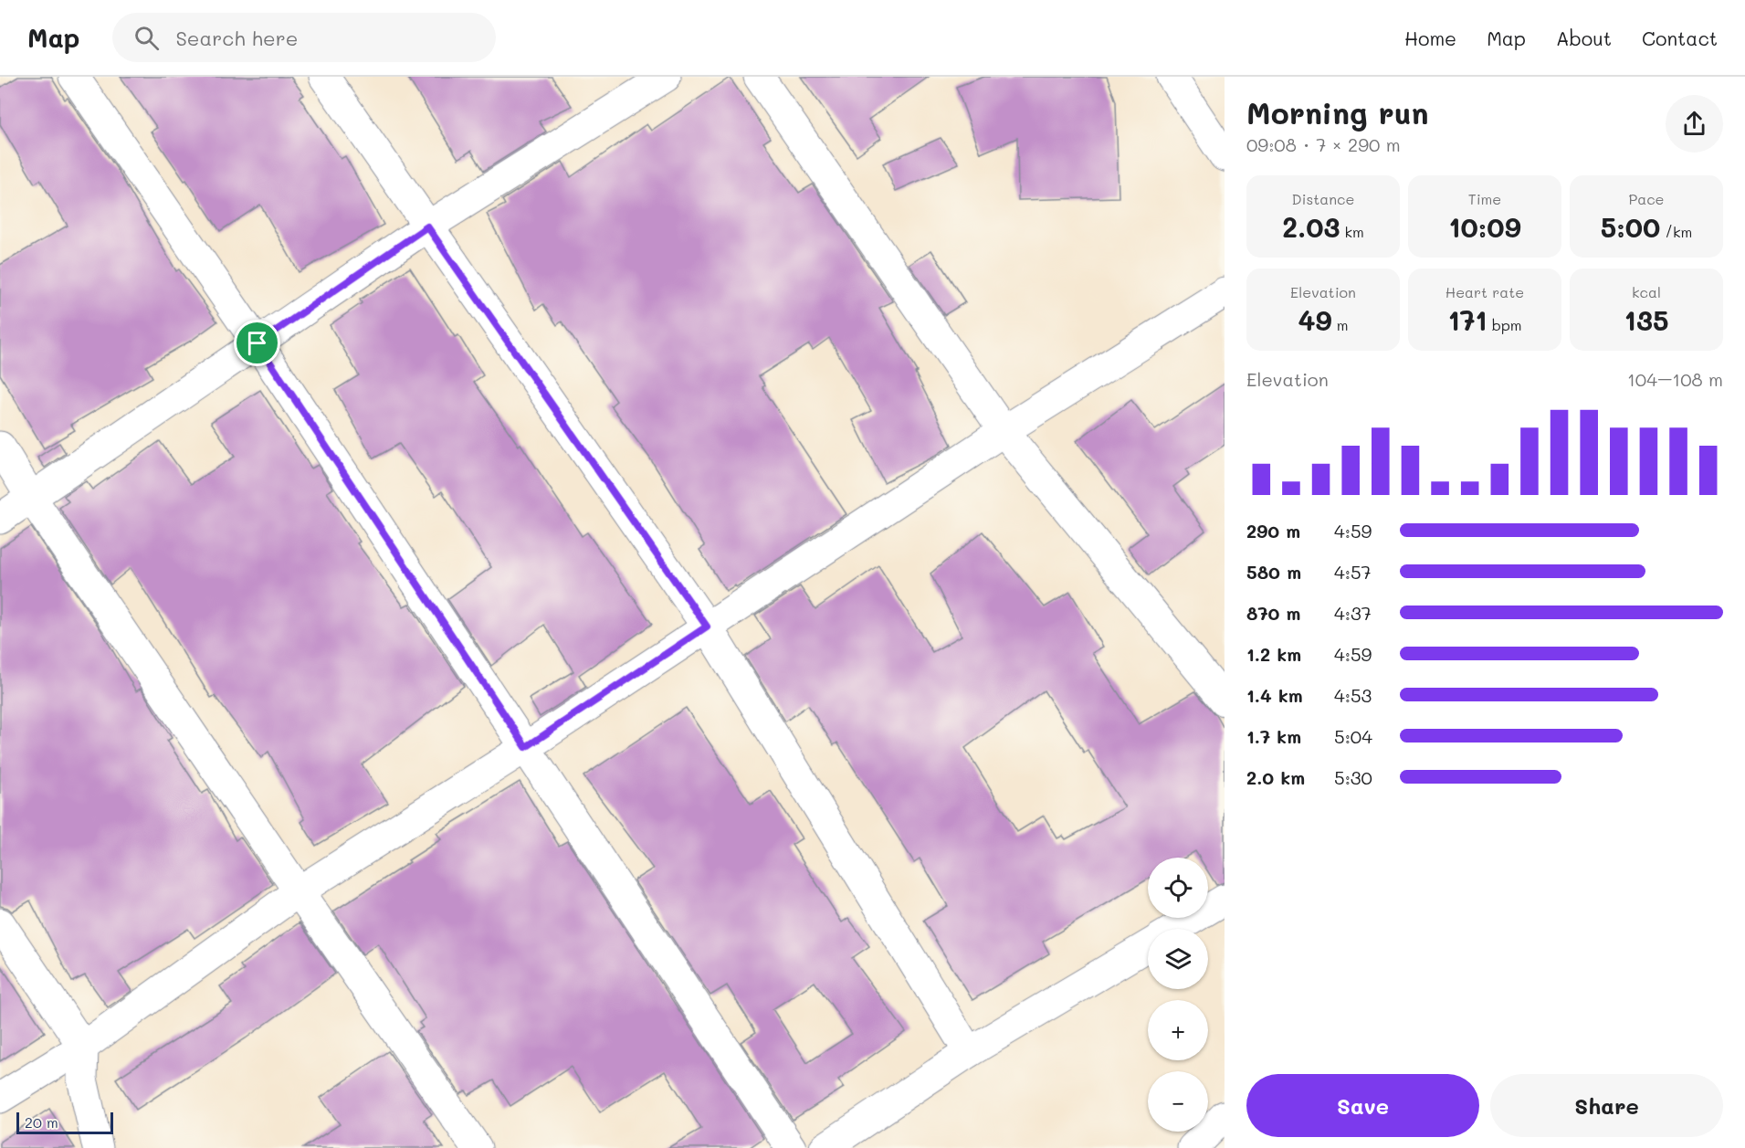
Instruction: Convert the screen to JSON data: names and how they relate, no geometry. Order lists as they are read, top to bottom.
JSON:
{
  "scale_bar": "20 m",
  "page": {
    "header": "Map",
    "search": "Search here",
    "nav": [
      "Home",
      "Map",
      "About",
      "Contact"
    ],
    "heading": ["Morning run", "09:08 · 7 × 290 m"],
    "stats": [
      ["Distance", "2.03 km"],
      ["Time", "10:09"],
      ["Pace", "5:00 /km"],
      ["Elevation", "49 m"],
      ["Heart rate", "171 bpm"],
      ["kcal", "135"]
    ],
    "chart": ["Elevation", "104–108 m"],
    "list": [
      {
        "name": "290 m",
        "note": "4:59"
      },
      {
        "name": "580 m",
        "note": "4:57"
      },
      {
        "name": "870 m",
        "note": "4:37"
      },
      {
        "name": "1.2 km",
        "note": "4:59"
      },
      {
        "name": "1.4 km",
        "note": "4:53"
      },
      {
        "name": "1.7 km",
        "note": "5:04"
      },
      {
        "name": "2.0 km",
        "note": "5:30"
      }
    ],
    "map_buttons": ["+", "−"],
    "buttons": ["Save", "Share"],
    "scale": "20 m"
  }
}
